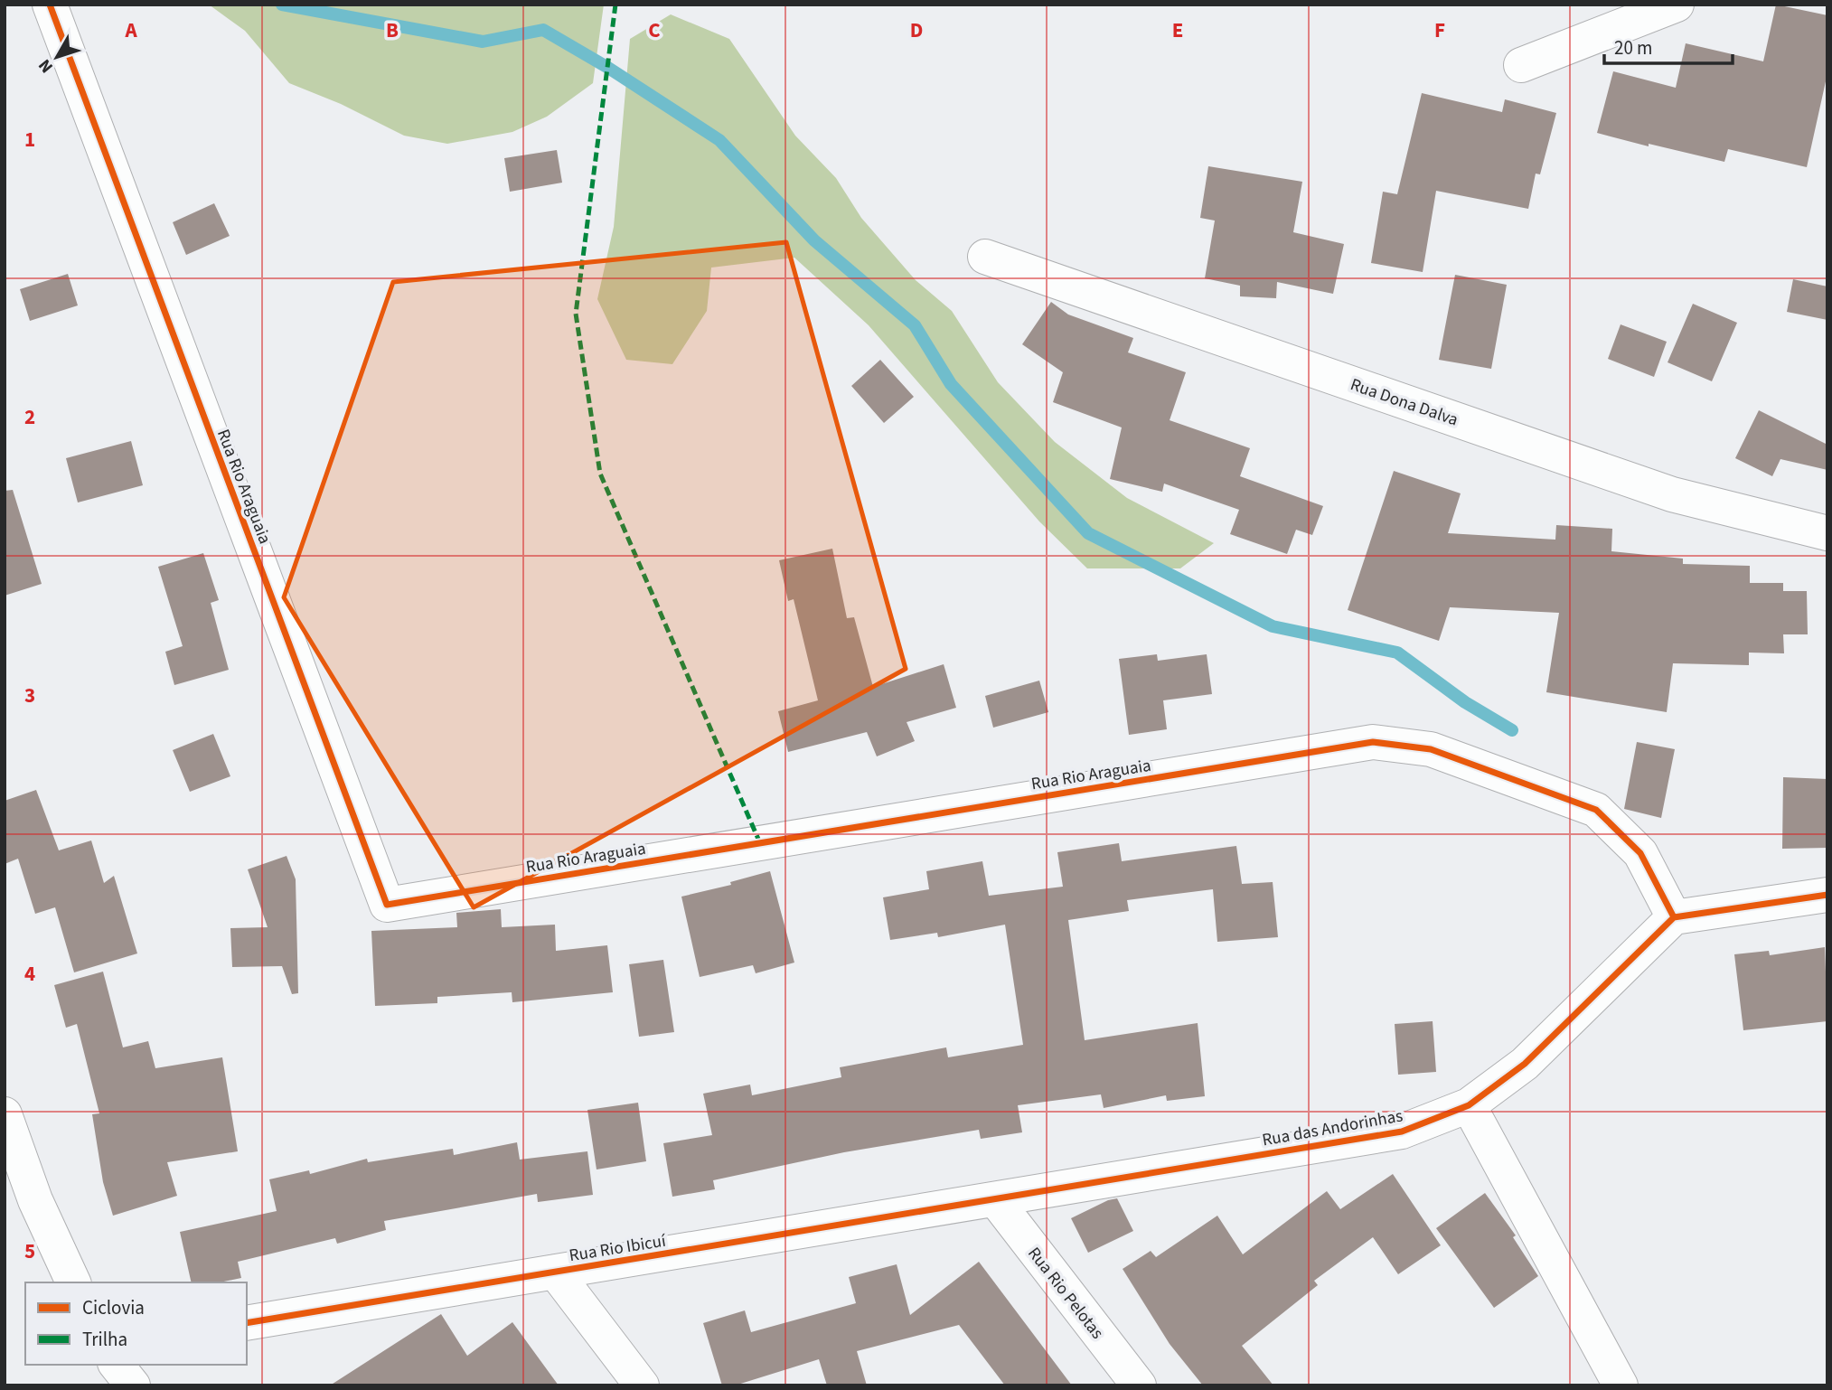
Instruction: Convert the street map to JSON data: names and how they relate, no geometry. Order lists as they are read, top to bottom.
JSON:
{
  "streets": {
    "street": [
      "Rua Dona Dalva",
      "Rua Rio Araguaia",
      "Rua das Andorinhas",
      "Rua Rio Ibicuí",
      "Rua Rio Pelotas"
    ]
  },
  "crossings": [
    ["Rua Rio Araguaia", "Rua das Andorinhas"],
    ["Rua das Andorinhas", "Rua Rio Ibicuí"],
    ["Rua das Andorinhas", "Rua Rio Pelotas"],
    ["Rua Rio Ibicuí", "Rua Rio Pelotas"]
  ],
  "legend": ["Ciclovia", "Trilha"],
  "scale_bar": "20 m",
  "north": "bottom left",
  "grid": {
    "columns": [
      "A",
      "B",
      "C",
      "D",
      "E",
      "F"
    ],
    "rows": [
      "1",
      "2",
      "3",
      "4",
      "5"
    ]
  }
}
